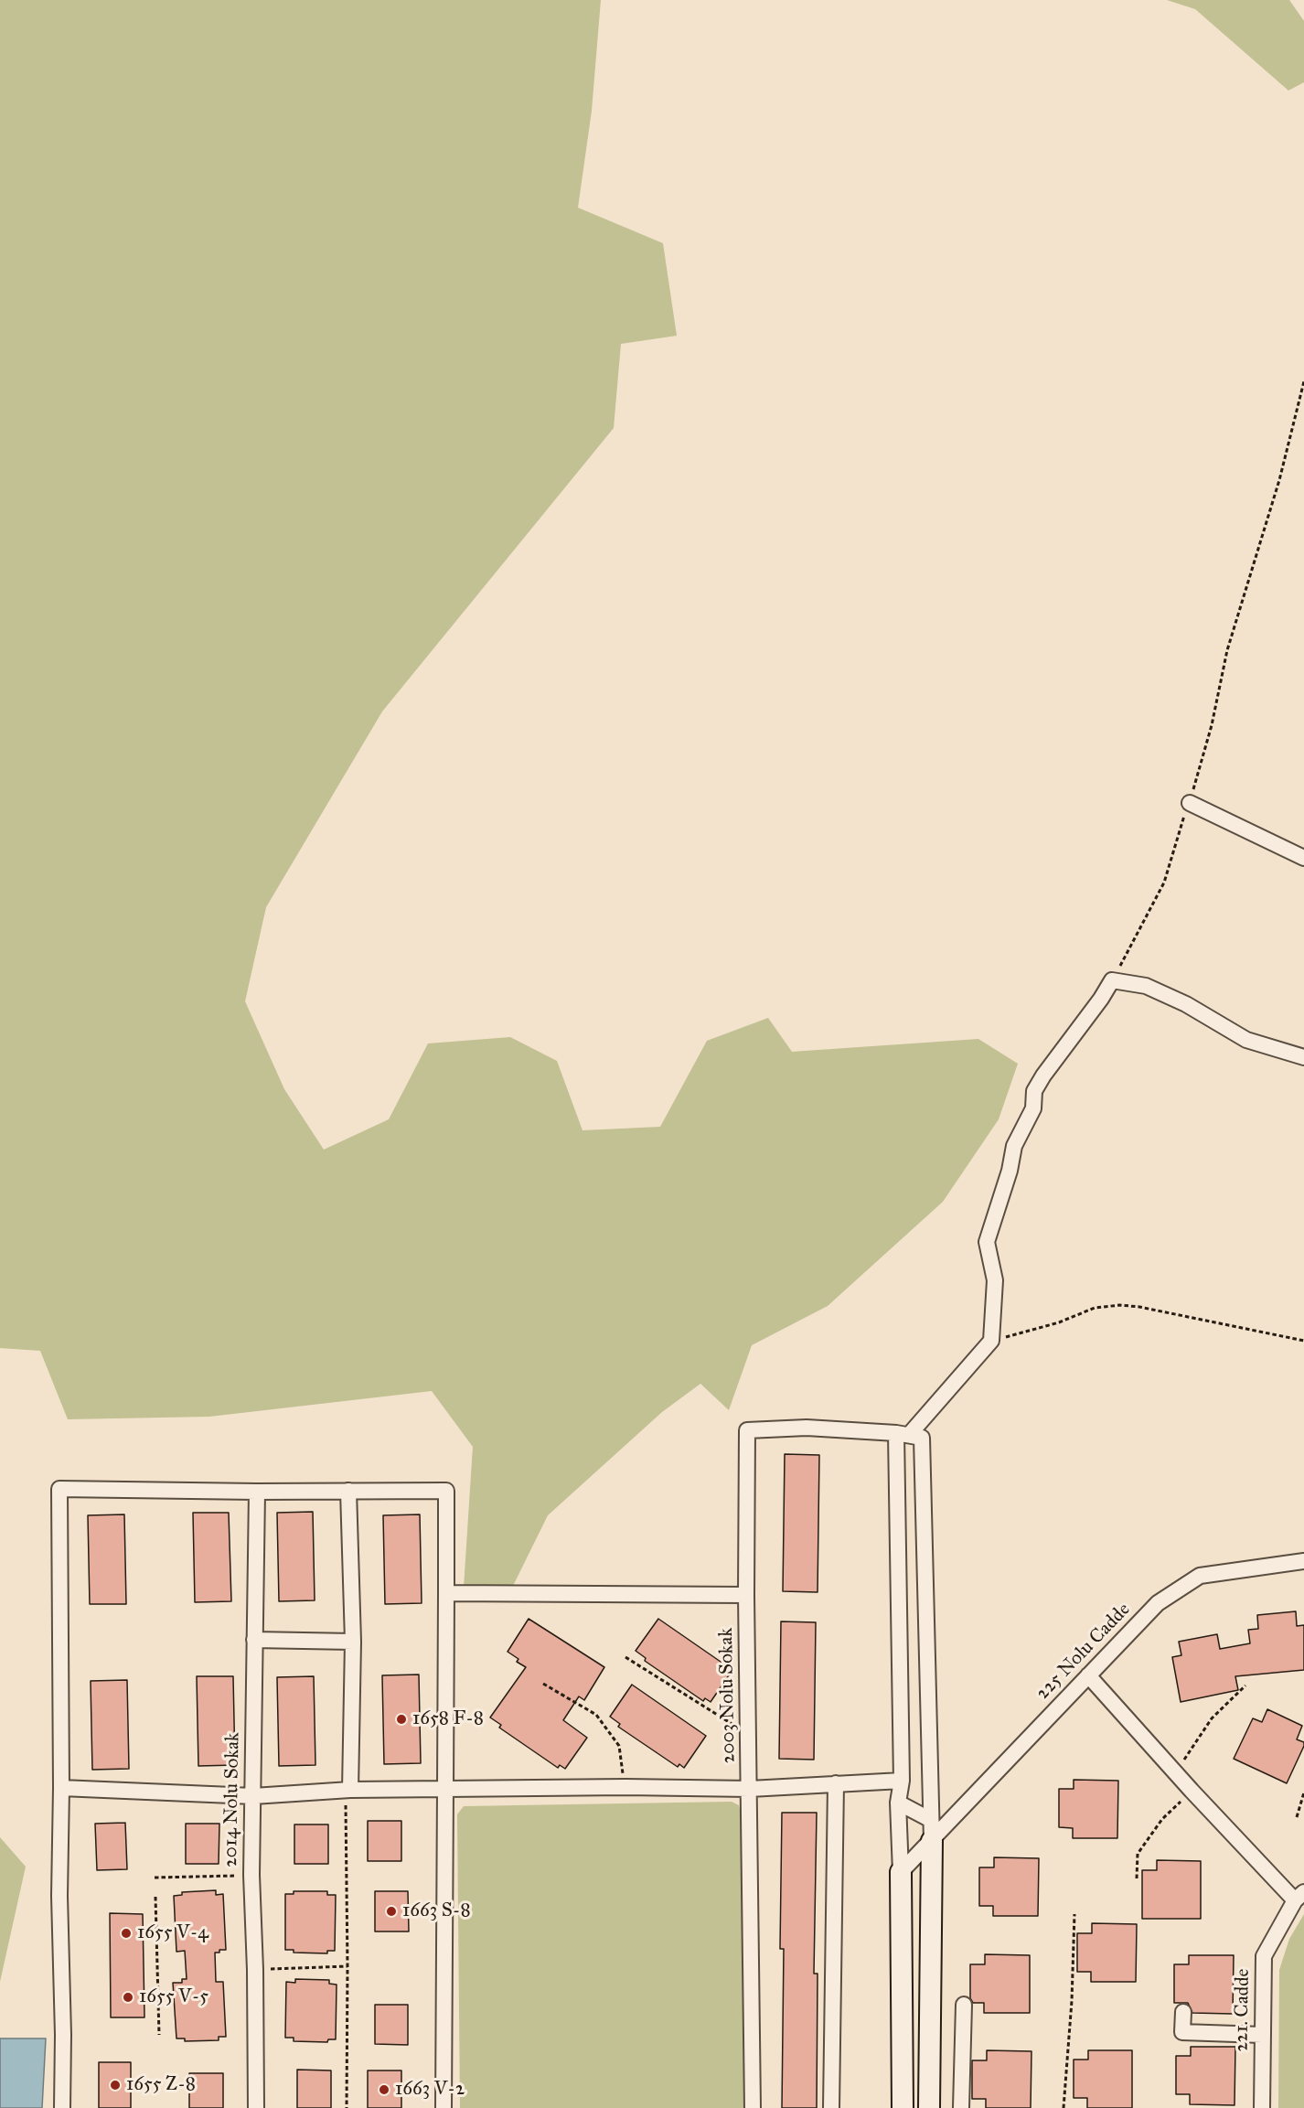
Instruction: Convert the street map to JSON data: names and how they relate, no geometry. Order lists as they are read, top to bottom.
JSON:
{
  "streets": {
    "street": [
      "225 Nolu Cadde",
      "2003 Nolu Sokak",
      "2014 Nolu Sokak",
      "221. Cadde"
    ]
  },
  "places": [
    "1658 F-8",
    "1663 S-8",
    "1655 V-4",
    "1655 V-5",
    "1655 Z-8",
    "1663 V-2"
  ]
}
